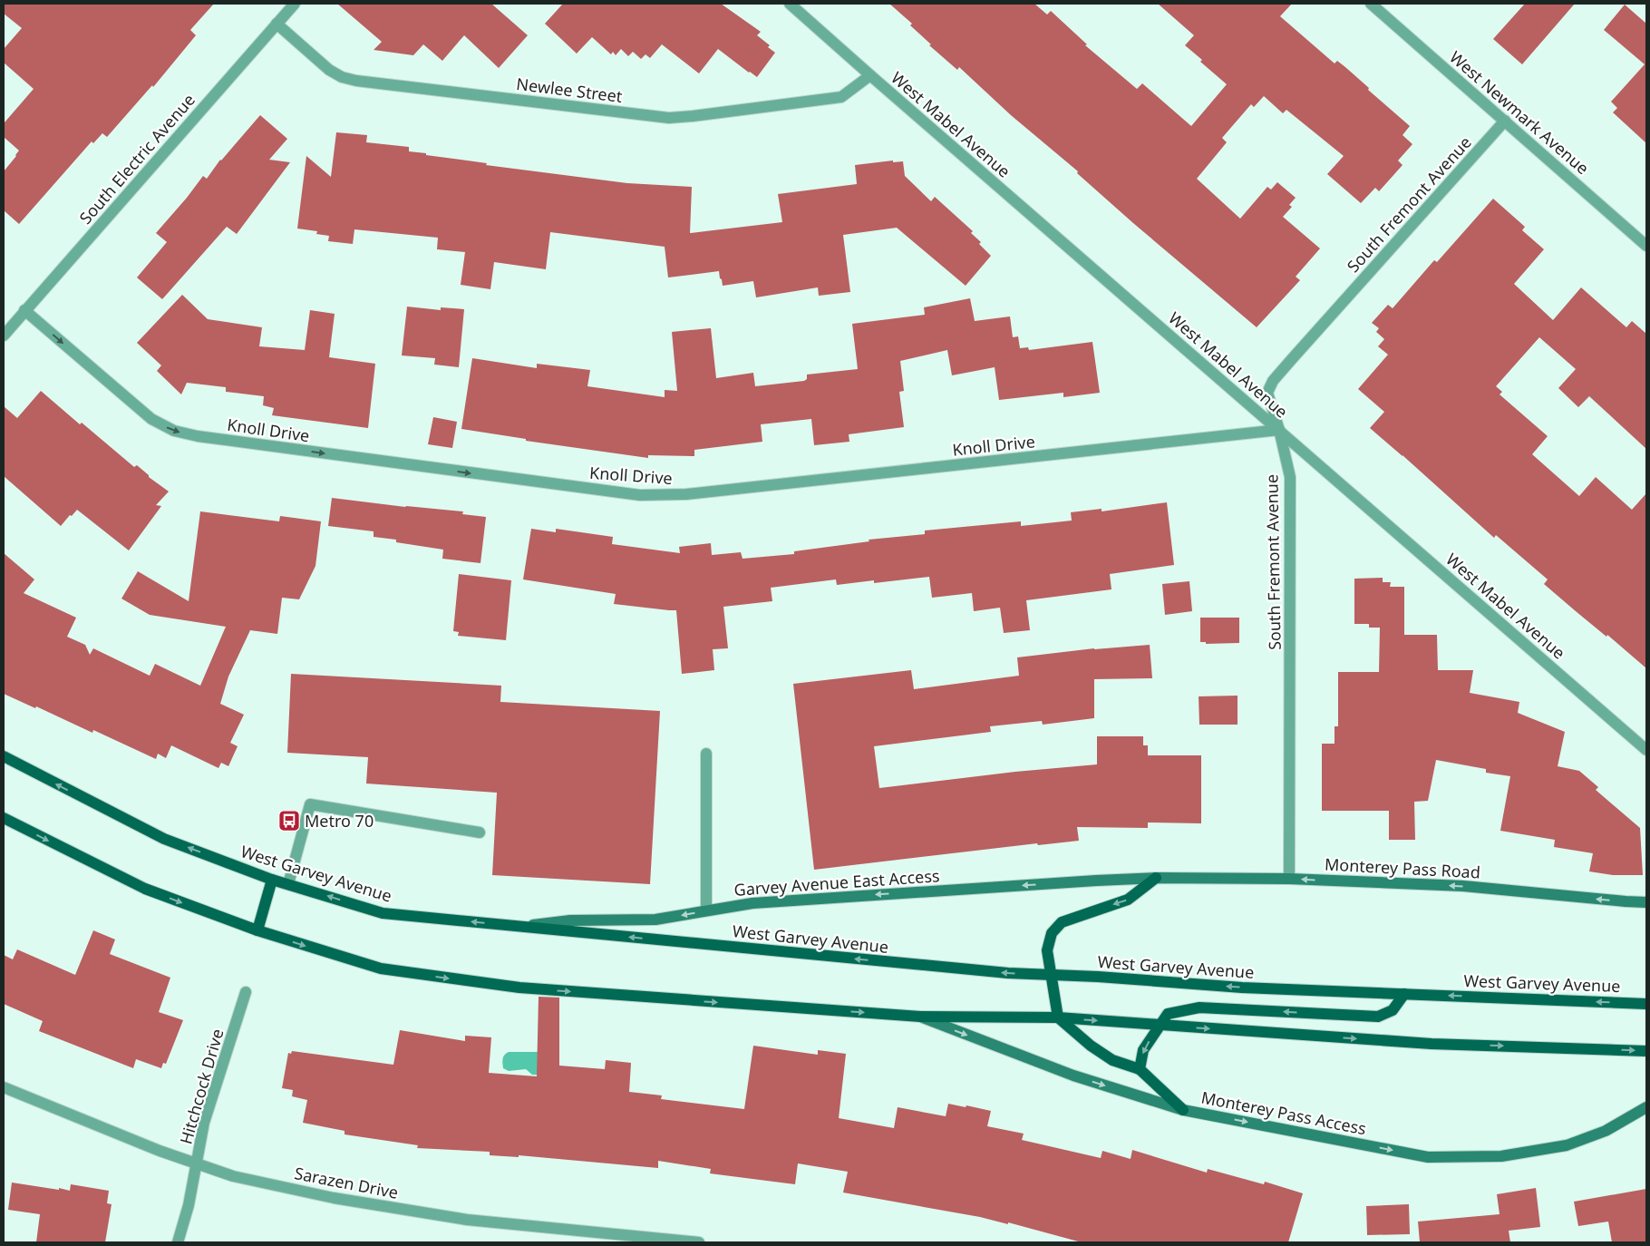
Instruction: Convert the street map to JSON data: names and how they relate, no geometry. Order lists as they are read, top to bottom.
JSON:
{
  "streets": {
    "main road": [
      "Monterey Pass Road",
      "West Garvey Avenue",
      "Garvey Avenue East Access",
      "Monterey Pass Access"
    ],
    "street": [
      "Newlee Street",
      "West Newmark Avenue",
      "West Mabel Avenue",
      "South Electric Avenue",
      "South Fremont Avenue",
      "Knoll Drive",
      "Hitchcock Drive",
      "Sarazen Drive"
    ]
  },
  "crossings": [
    ["Newlee Street", "West Mabel Avenue"],
    ["Newlee Street", "South Electric Avenue"],
    ["West Newmark Avenue", "South Fremont Avenue"],
    ["West Mabel Avenue", "South Fremont Avenue"],
    ["West Mabel Avenue", "Knoll Drive"],
    ["South Electric Avenue", "Knoll Drive"],
    ["South Fremont Avenue", "Knoll Drive"],
    ["South Fremont Avenue", "Monterey Pass Road"],
    ["Monterey Pass Road", "Garvey Avenue East Access"],
    ["West Garvey Avenue", "Garvey Avenue East Access"],
    ["Hitchcock Drive", "Sarazen Drive"]
  ],
  "one_way": ["Knoll Drive", "Monterey Pass Road"],
  "places": {
    "bus stop": ["Metro 70"]
  }
}
